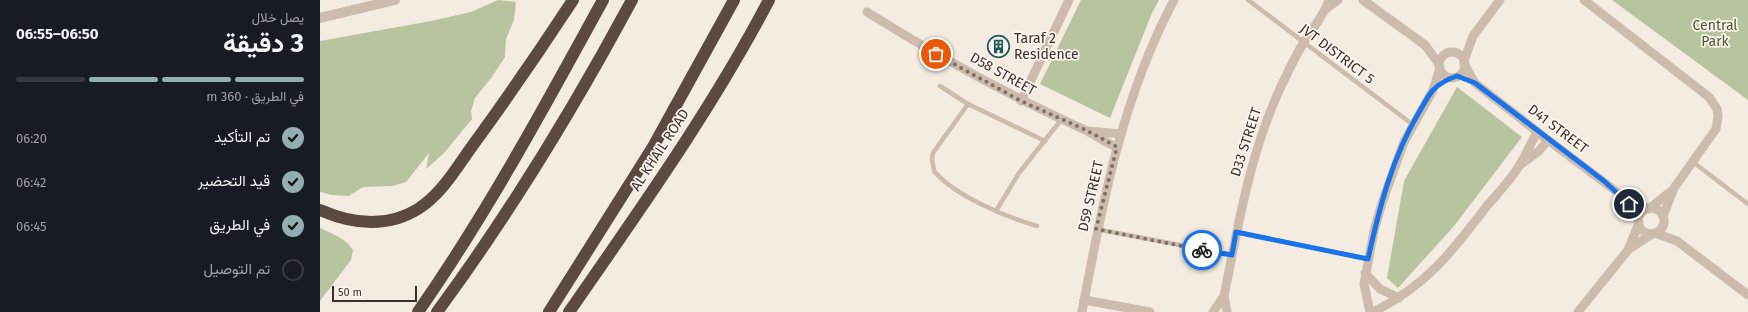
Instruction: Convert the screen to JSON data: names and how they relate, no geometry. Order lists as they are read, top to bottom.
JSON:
{
  "streets": {
    "highway": ["AL KHAIL ROAD"],
    "street": [
      "D58 STREET",
      "D41 STREET",
      "D33 STREET",
      "D59 STREET"
    ],
    "lane": ["JVT DISTRICT 5"]
  },
  "crossings": [
    ["JVT DISTRICT 5", "D33 STREET"],
    ["D58 STREET", "D59 STREET"]
  ],
  "parks": ["Central Park"],
  "places": {
    "building": ["Taraf 2 Residence"]
  },
  "scale_bar": "50 m",
  "page": {
    "heading": ["3 دقيقة", "يصل خلال", "06:50–06:55"],
    "bar": "في الطريق · 360 m",
    "list": [
      ["تم التأكيد", "06:20"],
      ["قيد التحضير", "06:42"],
      ["في الطريق", "06:45"],
      "تم التوصيل"
    ],
    "scale": "50 m"
  }
}
